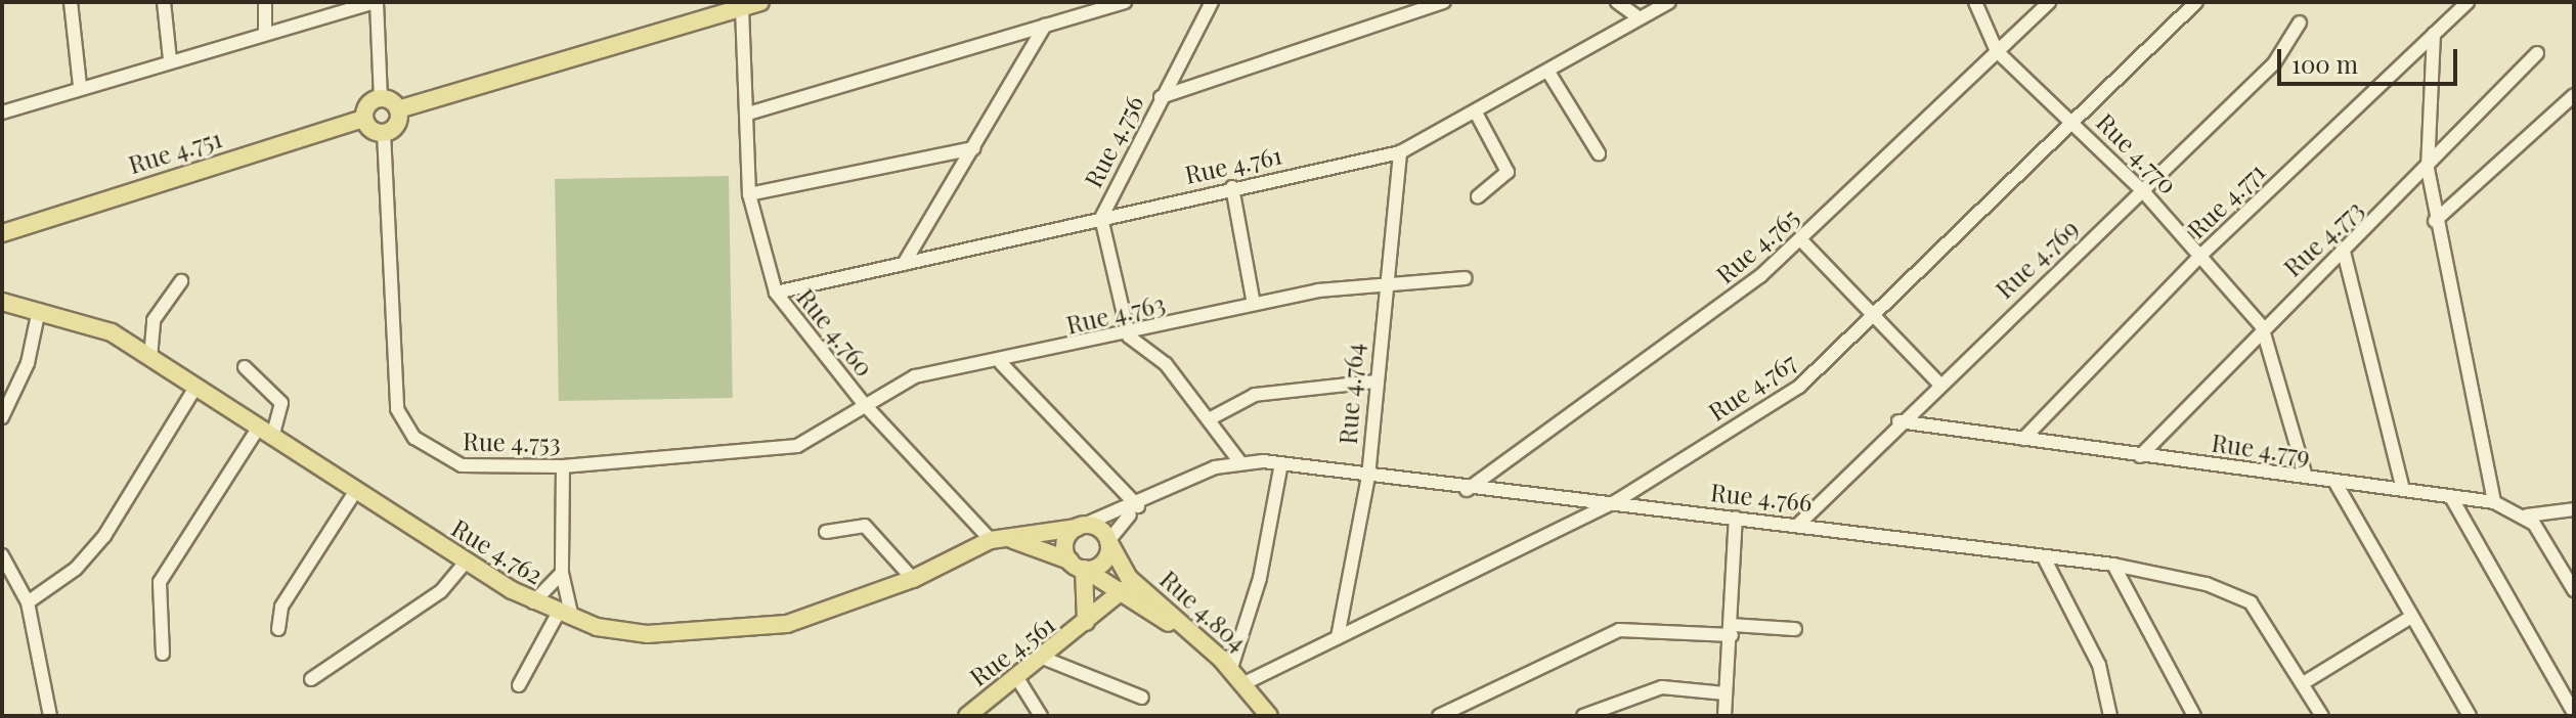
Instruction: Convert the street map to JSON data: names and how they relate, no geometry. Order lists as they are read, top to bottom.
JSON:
{
  "streets": {
    "main road": [
      "Rue 4.751",
      "Rue 4.762",
      "Rue 4.804",
      "Rue 4.561"
    ],
    "street": [
      "Rue 4.756",
      "Rue 4.770",
      "Rue 4.761",
      "Rue 4.771",
      "Rue 4.773",
      "Rue 4.765",
      "Rue 4.769",
      "Rue 4.763",
      "Rue 4.760",
      "Rue 4.767",
      "Rue 4.764",
      "Rue 4.753",
      "Rue 4.779",
      "Rue 4.766"
    ]
  },
  "crossings": [
    ["Rue 4.756", "Rue 4.761"],
    ["Rue 4.756", "Rue 4.763"],
    ["Rue 4.751", "Rue 4.753"],
    ["Rue 4.770", "Rue 4.771"],
    ["Rue 4.770", "Rue 4.773"],
    ["Rue 4.770", "Rue 4.765"],
    ["Rue 4.770", "Rue 4.769"],
    ["Rue 4.770", "Rue 4.767"],
    ["Rue 4.770", "Rue 4.779"],
    ["Rue 4.761", "Rue 4.760"],
    ["Rue 4.761", "Rue 4.764"],
    ["Rue 4.771", "Rue 4.779"],
    ["Rue 4.773", "Rue 4.779"],
    ["Rue 4.765", "Rue 4.766"],
    ["Rue 4.769", "Rue 4.779"],
    ["Rue 4.769", "Rue 4.766"],
    ["Rue 4.763", "Rue 4.760"],
    ["Rue 4.763", "Rue 4.764"],
    ["Rue 4.763", "Rue 4.753"],
    ["Rue 4.760", "Rue 4.753"],
    ["Rue 4.760", "Rue 4.762"],
    ["Rue 4.767", "Rue 4.764"],
    ["Rue 4.767", "Rue 4.766"],
    ["Rue 4.767", "Rue 4.804"],
    ["Rue 4.764", "Rue 4.766"],
    ["Rue 4.766", "Rue 4.762"],
    ["Rue 4.766", "Rue 4.804"],
    ["Rue 4.766", "Rue 4.561"],
    ["Rue 4.762", "Rue 4.561"]
  ],
  "scale_bar": "100 m"
}
